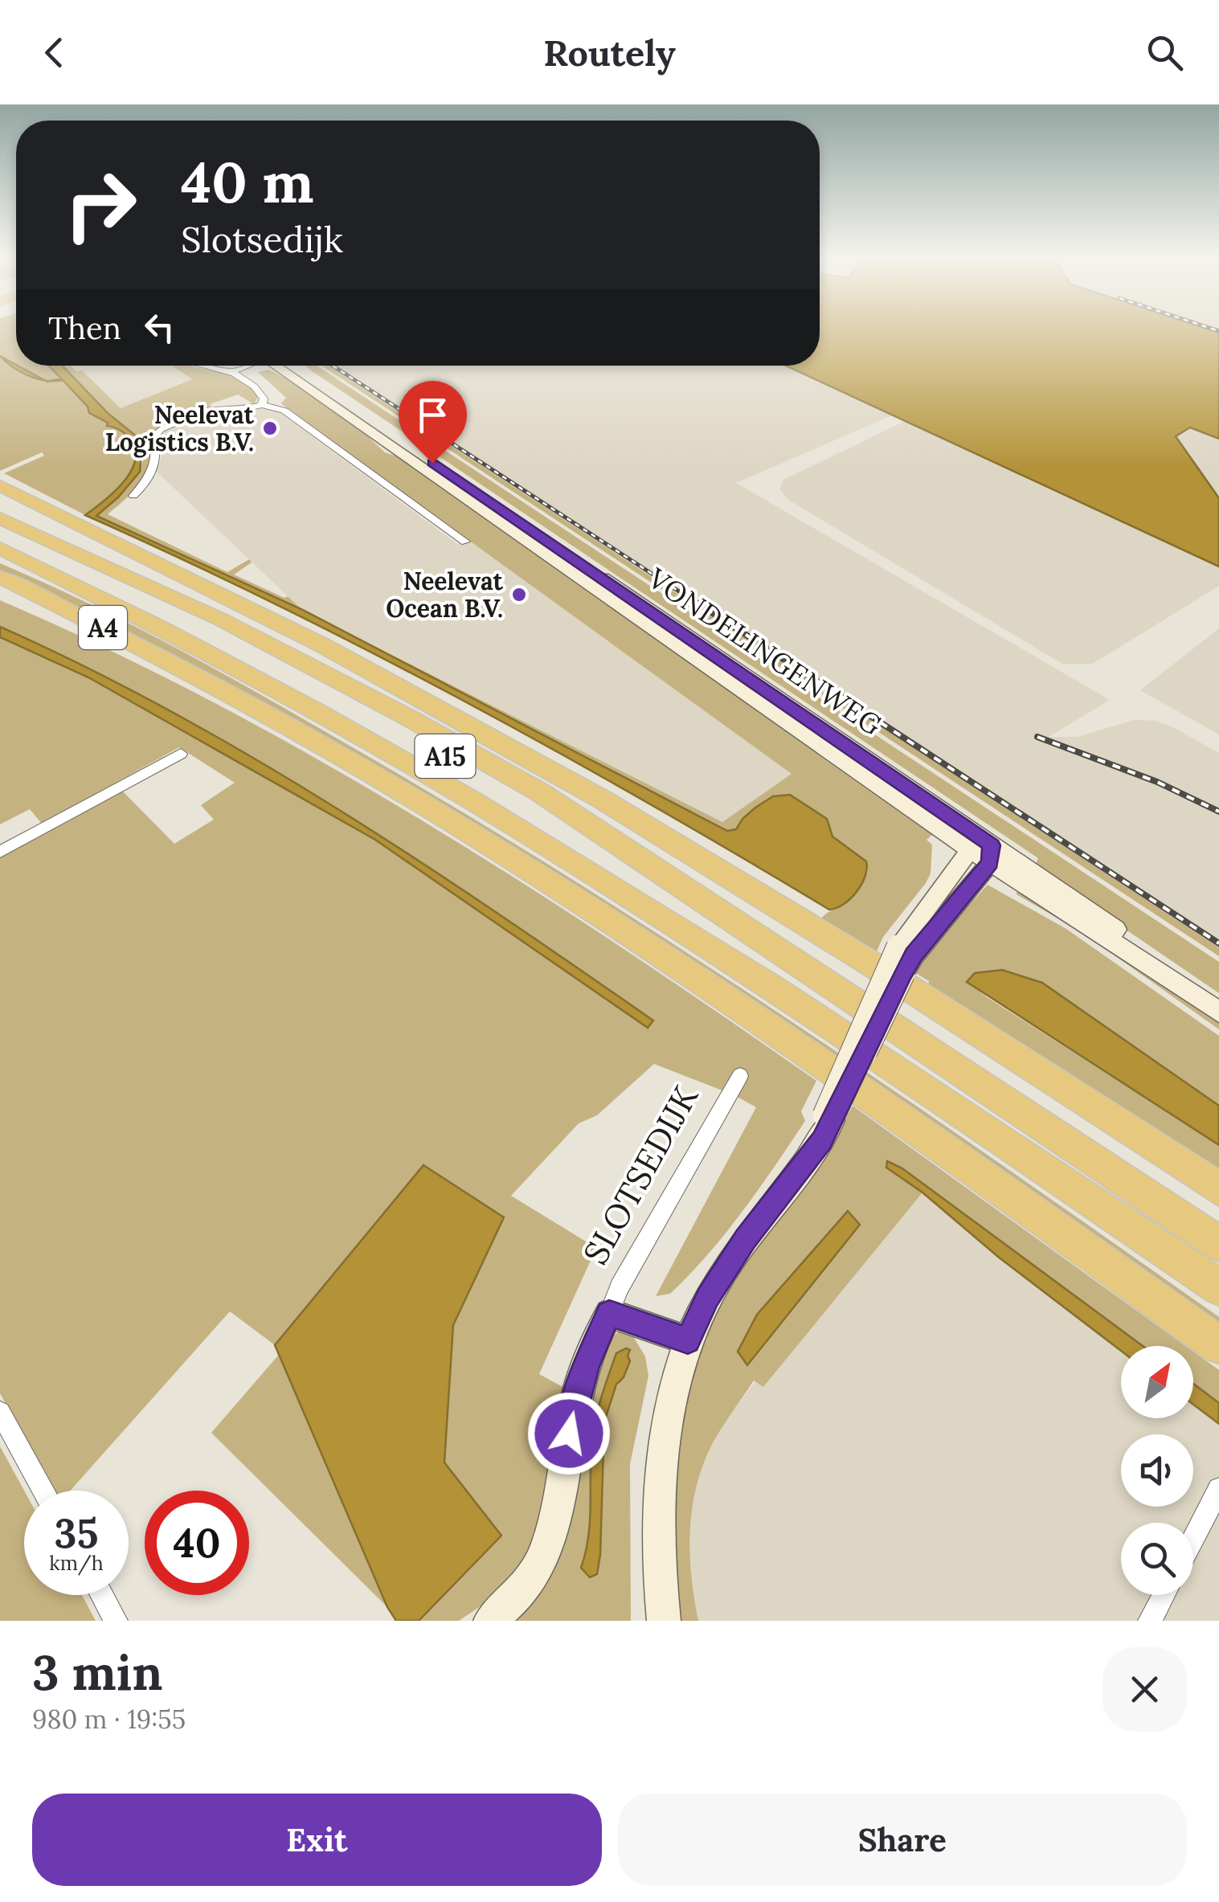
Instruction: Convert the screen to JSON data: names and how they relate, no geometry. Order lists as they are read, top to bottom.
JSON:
{
  "streets": {
    "highway": ["A4", "A15"],
    "main road": ["VONDELINGENWEG", "SLOTSEDIJK"]
  },
  "crossings": [
    ["A4", "A15"]
  ],
  "places": ["Neelevat Logistics B.V.", "Neelevat Ocean B.V."],
  "north": "top right",
  "page": {
    "header": "Routely",
    "turn": ["40 m", "Slotsedijk"],
    "then": "Then",
    "speed": "35 km/h",
    "limit": "40",
    "heading": ["3 min", "980 m · 19:55"],
    "buttons": ["Exit", "Share"]
  }
}
